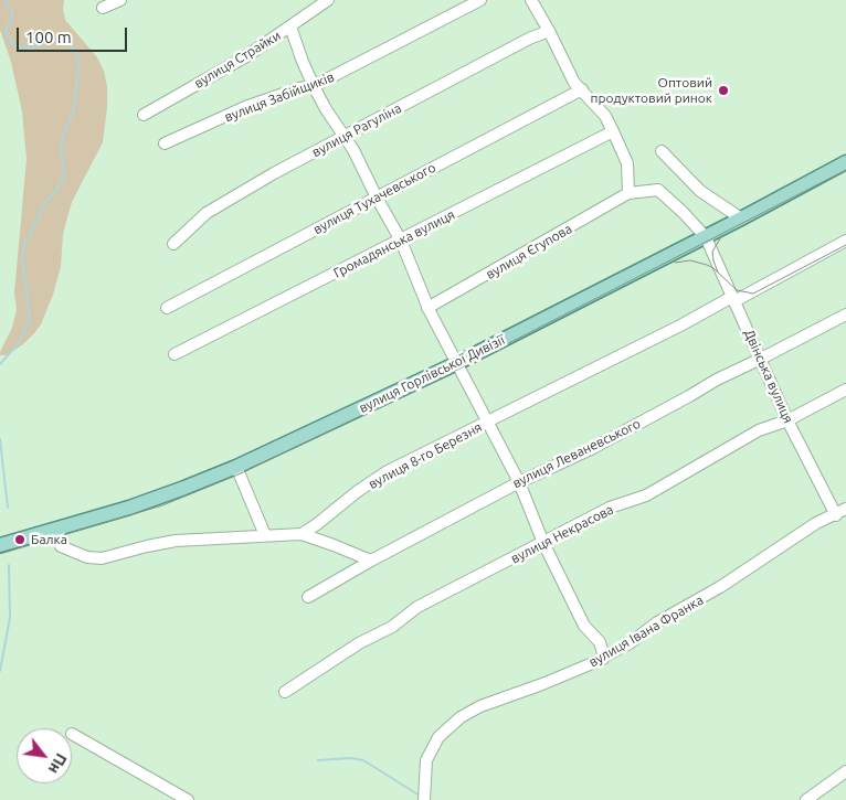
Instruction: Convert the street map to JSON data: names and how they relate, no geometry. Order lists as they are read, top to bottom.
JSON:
{
  "streets": {
    "main road": ["вулиця Горлівської Дивізії"],
    "street": [
      "вулиця Страйки",
      "вулиця Забійщиків",
      "вулиця Рагуліна",
      "вулиця Тухачевського",
      "Громадянська вулиця",
      "вулиця Єгупова",
      "Двінська вулиця",
      "вулиця Леваневського",
      "вулиця 8-го Березня",
      "вулиця Некрасова",
      "вулиця Івана Франка"
    ]
  },
  "crossings": [
    ["вулиця Горлівської Дивізії", "Двінська вулиця"],
    ["Двінська вулиця", "вулиця Леваневського"],
    ["Двінська вулиця", "вулиця 8-го Березня"],
    ["Двінська вулиця", "вулиця Некрасова"],
    ["Двінська вулиця", "вулиця Івана Франка"]
  ],
  "places": ["Оптовий продуктовий ринок", "Балка"],
  "scale_bar": "100 m",
  "north": "bottom right"
}
